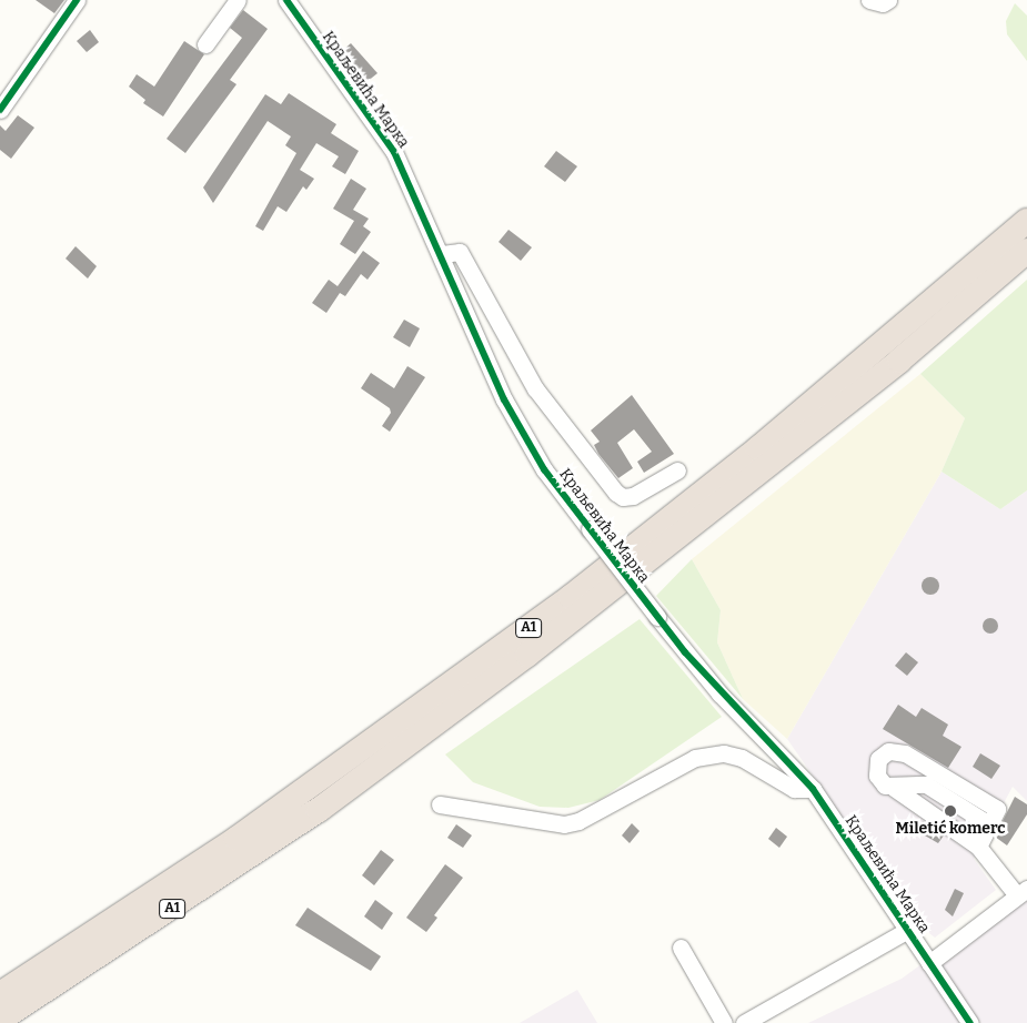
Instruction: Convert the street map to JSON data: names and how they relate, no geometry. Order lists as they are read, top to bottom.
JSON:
{
  "streets": {
    "highway": ["A1"],
    "street": ["Краљевића Марка"]
  },
  "places": ["Miletić komerc"]
}
